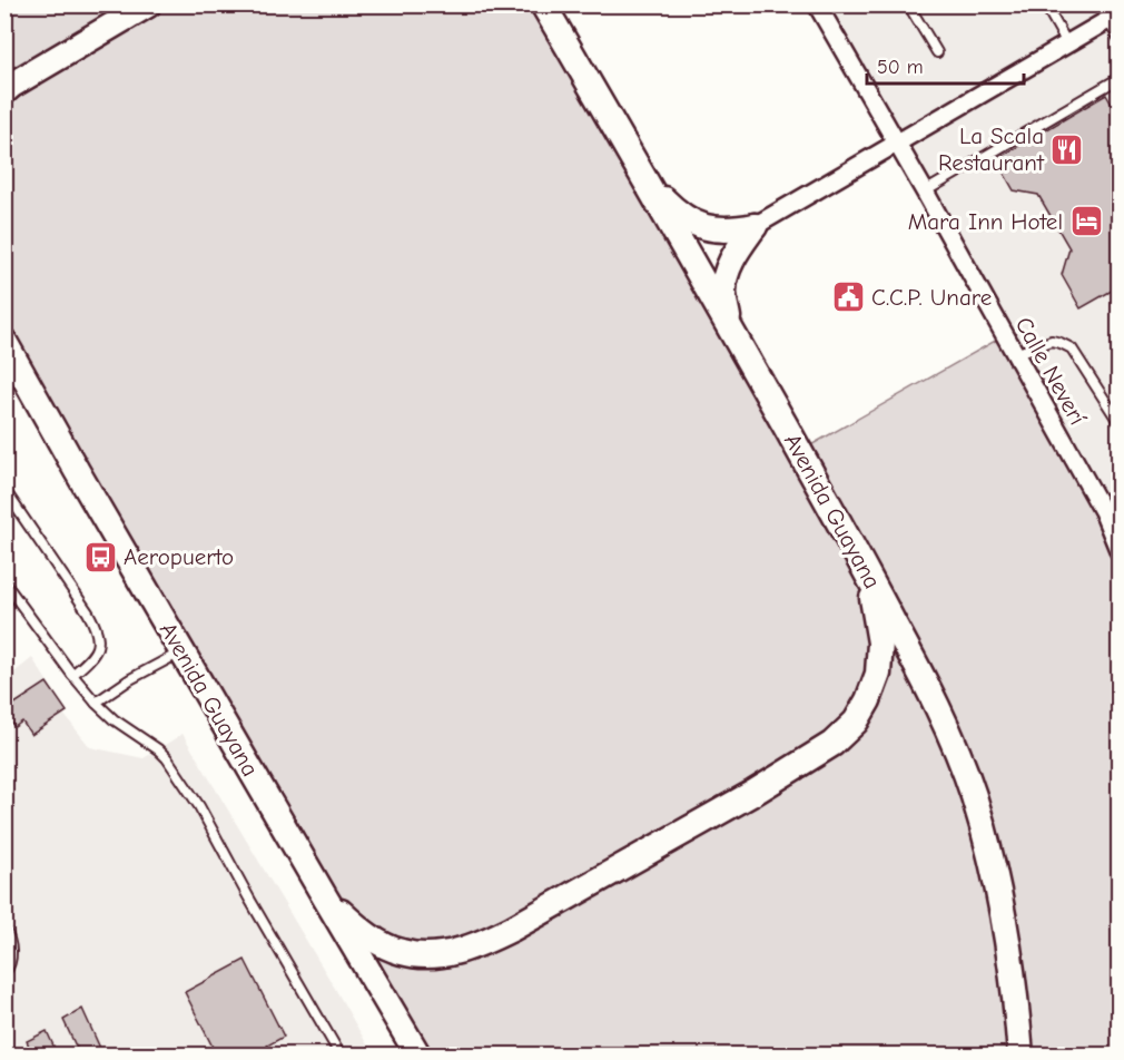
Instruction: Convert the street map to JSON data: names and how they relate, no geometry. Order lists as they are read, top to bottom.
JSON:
{
  "streets": {
    "main road": ["Avenida Guayana"],
    "street": ["Calle Neverí"]
  },
  "places": {
    "restaurant": ["La Scala Restaurant"],
    "hotel": ["Mara Inn Hotel"],
    "public building": ["C.C.P. Unare"],
    "bus stop": ["Aeropuerto"]
  },
  "scale_bar": "50 m"
}
